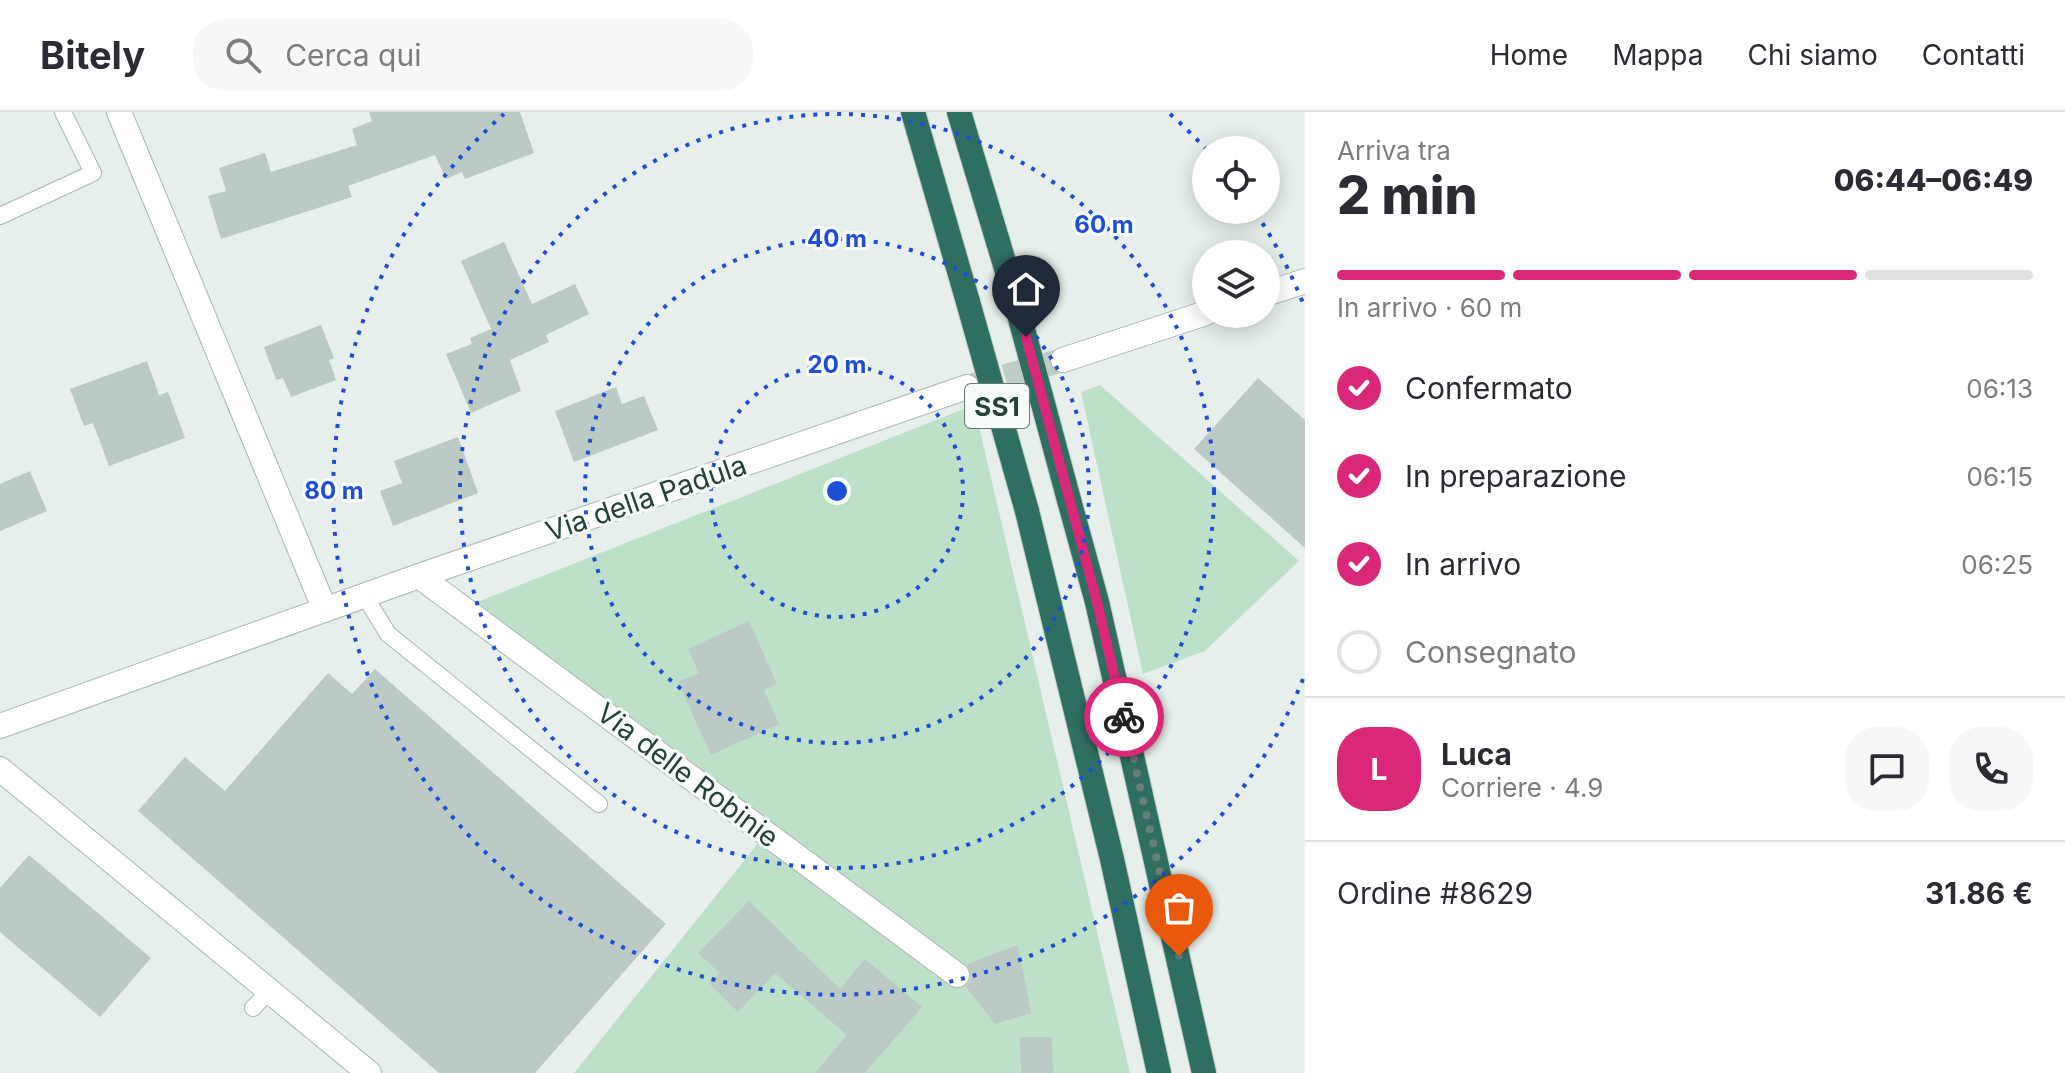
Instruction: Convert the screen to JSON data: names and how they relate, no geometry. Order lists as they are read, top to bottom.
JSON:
{
  "streets": {
    "highway": ["SS1"],
    "street": ["Via della Padula", "Via delle Robinie"]
  },
  "crossings": [
    ["Via della Padula", "Via delle Robinie"]
  ],
  "page": {
    "header": "Bitely",
    "search": "Cerca qui",
    "nav": [
      "Home",
      "Mappa",
      "Chi siamo",
      "Contatti"
    ],
    "heading": ["2 min", "Arriva tra", "06:44–06:49"],
    "panel": [
      "Luca",
      "Corriere · 4.9",
      "Ordine #8629",
      "31.86 €"
    ],
    "bar": "In arrivo · 60 m",
    "list": [
      ["Confermato", "06:13"],
      ["In preparazione", "06:15"],
      ["In arrivo", "06:25"],
      "Consegnato"
    ],
    "round": "L"
  },
  "rings": [
    "60 m",
    "40 m",
    "20 m",
    "80 m"
  ]
}
